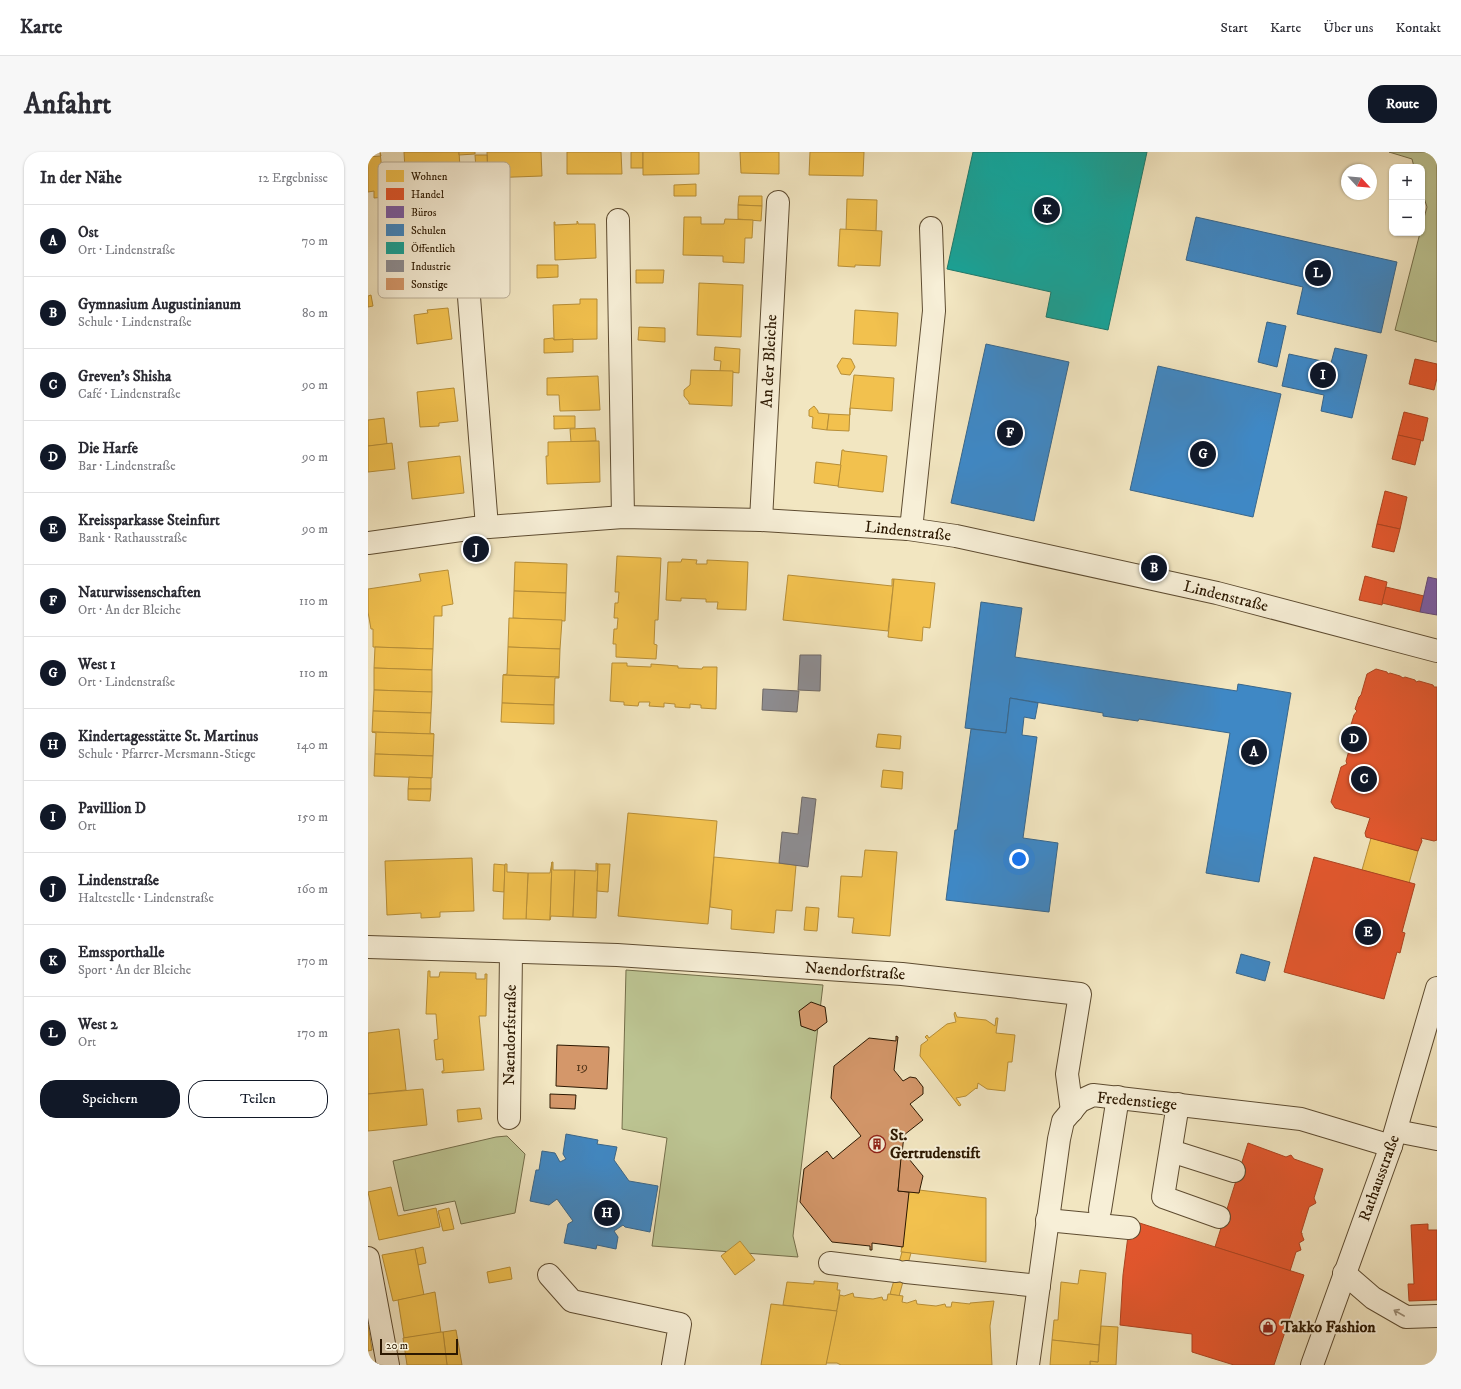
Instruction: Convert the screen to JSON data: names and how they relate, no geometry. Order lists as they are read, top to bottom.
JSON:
{
  "streets": {
    "street": [
      "An der Bleiche",
      "Lindenstraße",
      "Naendorfstraße",
      "Fredenstiege",
      "Rathausstraße"
    ]
  },
  "crossings": [
    ["An der Bleiche", "Lindenstraße"],
    ["Naendorfstraße", "Fredenstiege"],
    ["Fredenstiege", "Rathausstraße"]
  ],
  "places": {
    "building": ["St. Gertrudenstift"],
    "shop": ["Takko Fashion"]
  },
  "house_numbers": ["19"],
  "legend": [
    "Wohnen",
    "Handel",
    "Büros",
    "Schulen",
    "Öffentlich",
    "Industrie",
    "Sonstige"
  ],
  "scale_bar": "20 m",
  "north": "bottom right",
  "page": {
    "header": "Karte",
    "nav": [
      "Start",
      "Karte",
      "Über uns",
      "Kontakt"
    ],
    "buttons": [
      "Route",
      ["Speichern", "Teilen"]
    ],
    "title": "Anfahrt",
    "heading": ["In der Nähe", "12 Ergebnisse"],
    "map_buttons": ["+", "−"],
    "pins": [
      "K",
      "L",
      "I",
      "F",
      "G",
      "J",
      "B",
      "D",
      "A",
      "C",
      "E",
      "H"
    ],
    "list": [
      {
        "mark": "A",
        "name": "Ost",
        "note": "Ort · Lindenstraße",
        "value": "70 m"
      },
      {
        "mark": "B",
        "name": "Gymnasium Augustinianum",
        "note": "Schule · Lindenstraße",
        "value": "80 m"
      },
      {
        "mark": "C",
        "name": "Greven's Shisha",
        "note": "Café · Lindenstraße",
        "value": "90 m"
      },
      {
        "mark": "D",
        "name": "Die Harfe",
        "note": "Bar · Lindenstraße",
        "value": "90 m"
      },
      {
        "mark": "E",
        "name": "Kreissparkasse Steinfurt",
        "note": "Bank · Rathausstraße",
        "value": "90 m"
      },
      {
        "mark": "F",
        "name": "Naturwissenschaften",
        "note": "Ort · An der Bleiche",
        "value": "110 m"
      },
      {
        "mark": "G",
        "name": "West 1",
        "note": "Ort · Lindenstraße",
        "value": "110 m"
      },
      {
        "mark": "H",
        "name": "Kindertagesstätte St. Martinus",
        "note": "Schule · Pfarrer-Mersmann-Stiege",
        "value": "140 m"
      },
      {
        "mark": "I",
        "name": "Pavillion D",
        "note": "Ort",
        "value": "150 m"
      },
      {
        "mark": "J",
        "name": "Lindenstraße",
        "note": "Haltestelle · Lindenstraße",
        "value": "160 m"
      },
      {
        "mark": "K",
        "name": "Emssporthalle",
        "note": "Sport · An der Bleiche",
        "value": "170 m"
      },
      {
        "mark": "L",
        "name": "West 2",
        "note": "Ort",
        "value": "170 m"
      }
    ],
    "scale": "20 m"
  }
}
